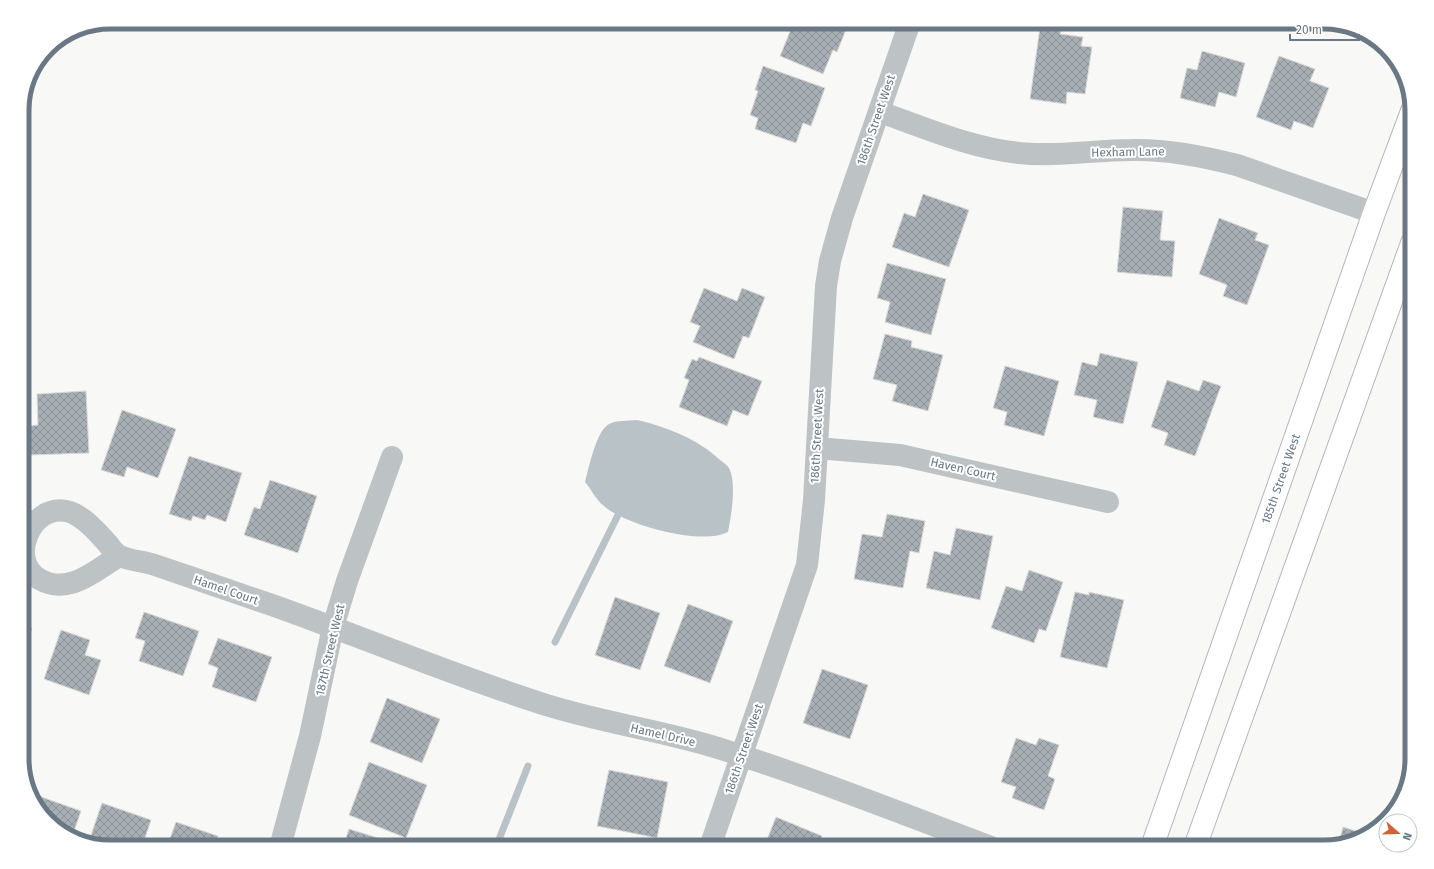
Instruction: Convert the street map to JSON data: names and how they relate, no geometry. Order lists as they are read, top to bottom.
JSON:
{
  "streets": {
    "street": [
      "186th Street West",
      "Hexham Lane",
      "Haven Court",
      "185th Street West",
      "Hamel Court",
      "187th Street West",
      "Hamel Drive"
    ]
  },
  "crossings": [
    ["186th Street West", "Hexham Lane"],
    ["186th Street West", "Haven Court"],
    ["186th Street West", "Hamel Drive"],
    ["Hexham Lane", "185th Street West"],
    ["Hamel Court", "187th Street West"],
    ["Hamel Court", "Hamel Drive"],
    ["187th Street West", "Hamel Drive"]
  ],
  "scale_bar": "20 m",
  "north": "right"
}
